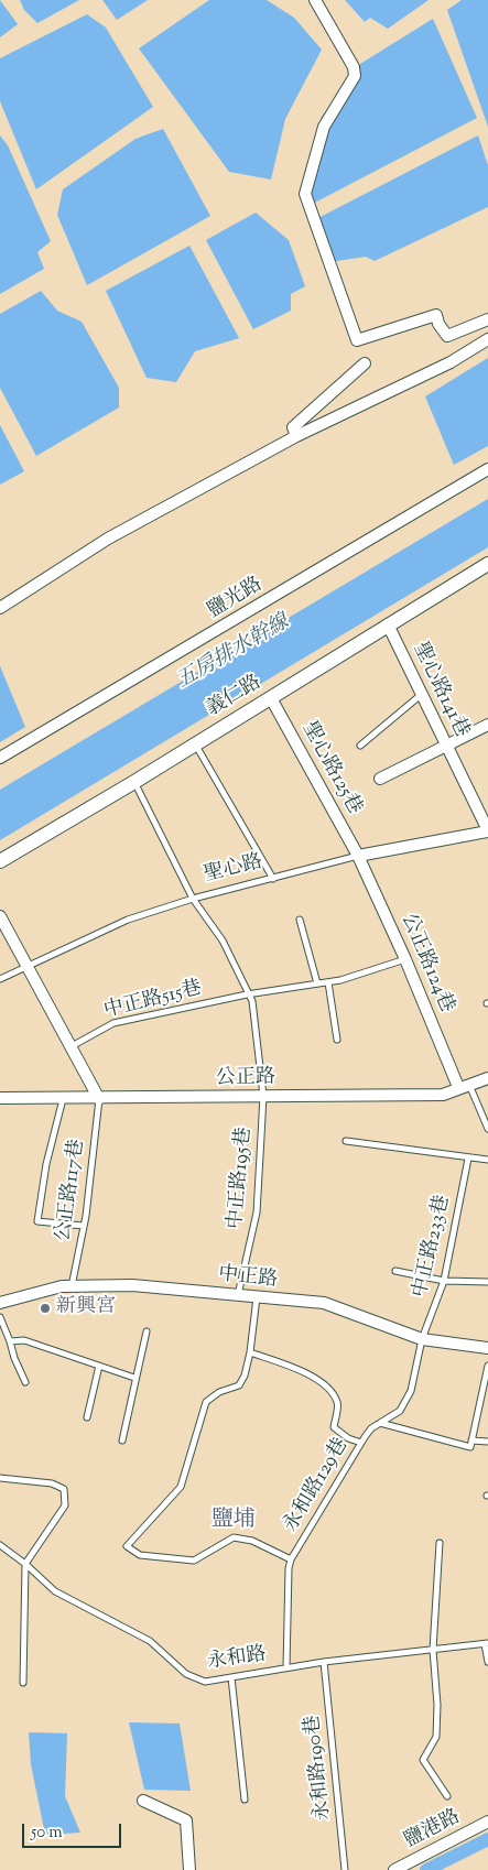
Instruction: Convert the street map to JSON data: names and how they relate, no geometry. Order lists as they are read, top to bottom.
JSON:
{
  "streets": {
    "street": [
      "鹽光路",
      "聖心路141巷",
      "義仁路",
      "聖心路125巷",
      "聖心路",
      "公正路124巷",
      "公正路",
      "中正路",
      "鹽港路"
    ],
    "lane": [
      "中正路515巷",
      "中正路195巷",
      "公正路117巷",
      "中正路233巷",
      "永和路129巷",
      "永和路",
      "永和路190巷"
    ]
  },
  "crossings": [
    ["聖心路141巷", "義仁路"],
    ["聖心路141巷", "聖心路"],
    ["義仁路", "聖心路125巷"],
    ["義仁路", "中正路195巷"],
    ["聖心路125巷", "聖心路"],
    ["聖心路125巷", "公正路124巷"],
    ["聖心路", "公正路124巷"],
    ["聖心路", "中正路195巷"],
    ["公正路124巷", "中正路515巷"],
    ["公正路124巷", "公正路"],
    ["中正路515巷", "中正路195巷"],
    ["公正路", "中正路195巷"],
    ["公正路", "公正路117巷"],
    ["中正路195巷", "中正路"],
    ["公正路117巷", "中正路"],
    ["中正路233巷", "中正路"],
    ["中正路233巷", "永和路129巷"],
    ["中正路", "永和路129巷"],
    ["永和路129巷", "永和路"],
    ["永和路", "永和路190巷"]
  ],
  "districts": ["鹽埔"],
  "water": ["五房排水幹線"],
  "places": ["新興宮"],
  "scale_bar": "50 m"
}
